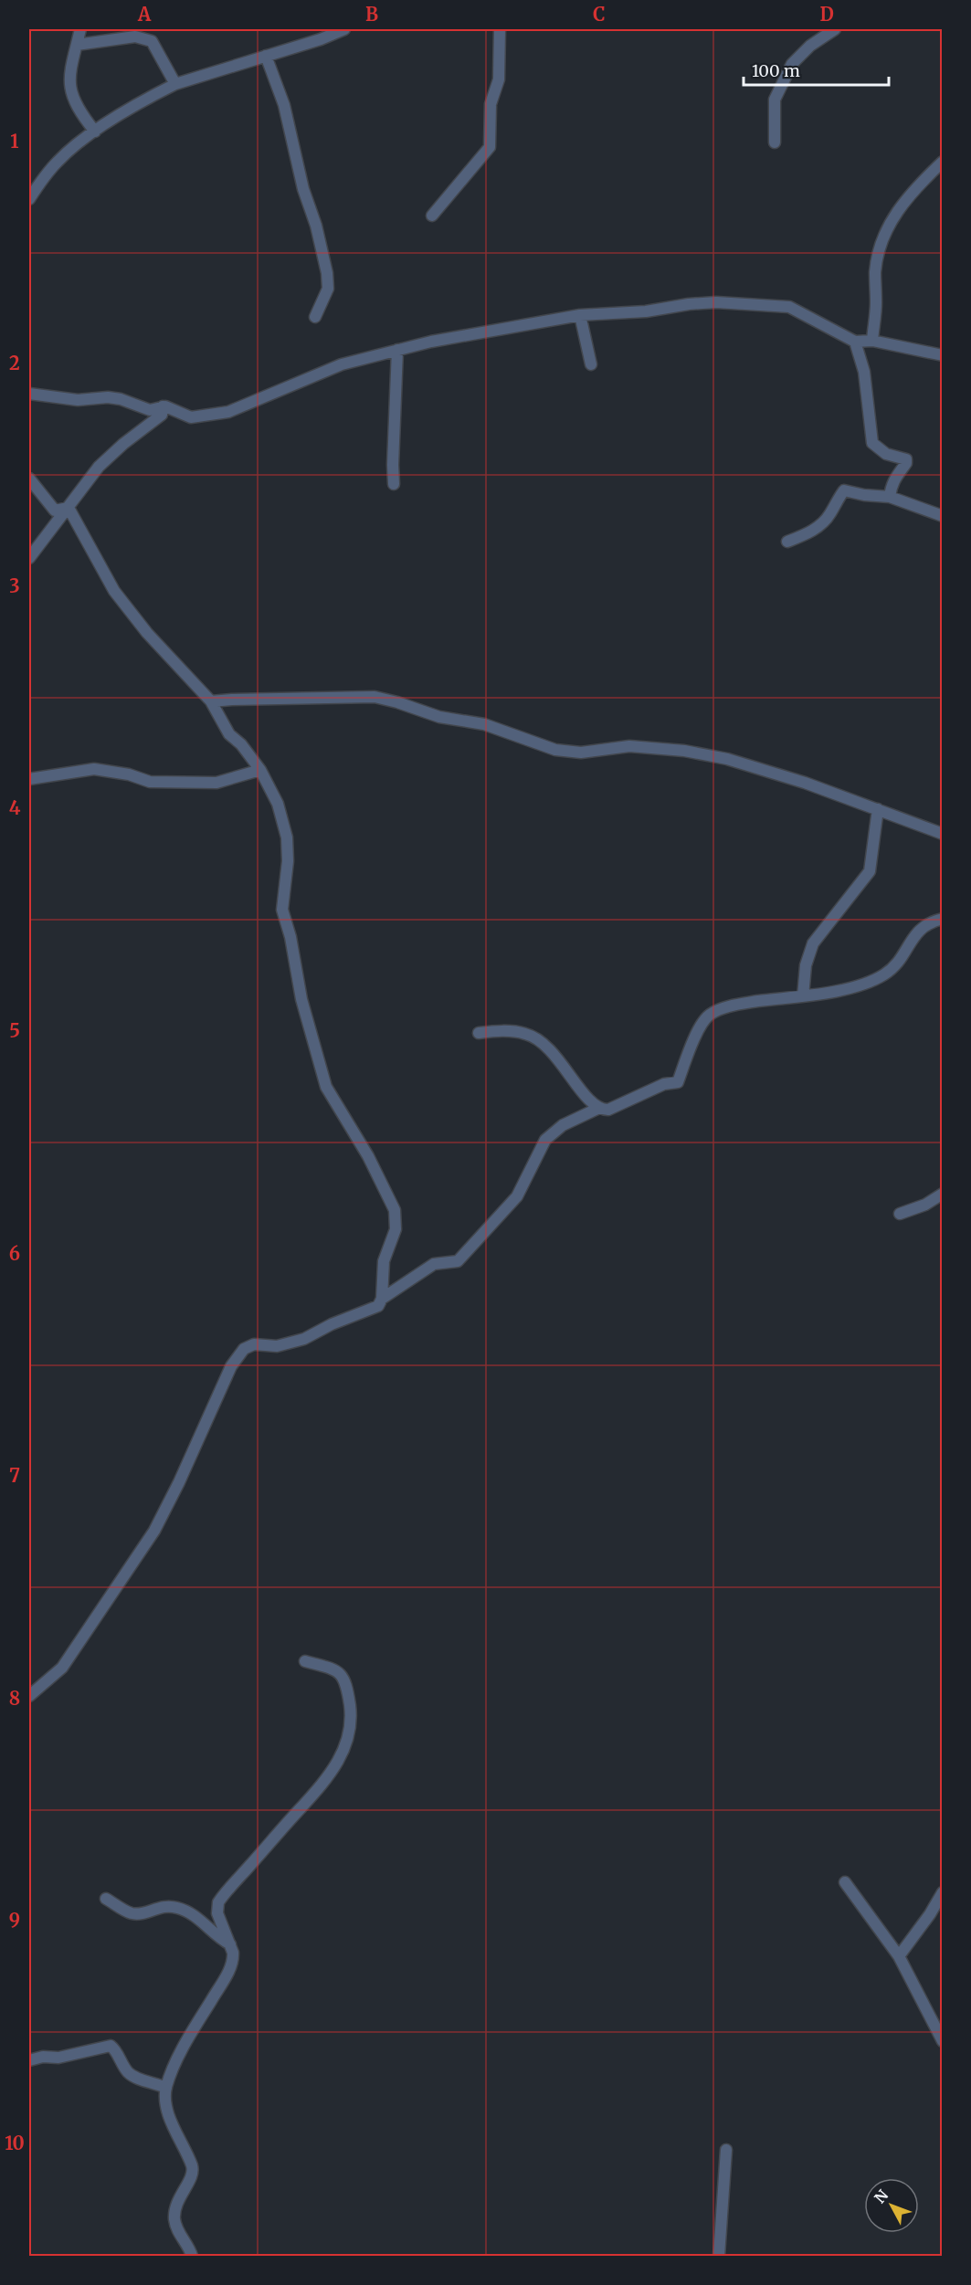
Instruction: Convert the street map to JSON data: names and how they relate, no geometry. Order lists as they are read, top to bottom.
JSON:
{
  "scale_bar": "100 m",
  "north": "top left",
  "grid": {
    "columns": [
      "A",
      "B",
      "C",
      "D"
    ],
    "rows": [
      "1",
      "2",
      "3",
      "4",
      "5",
      "6",
      "7",
      "8",
      "9",
      "10"
    ]
  }
}
